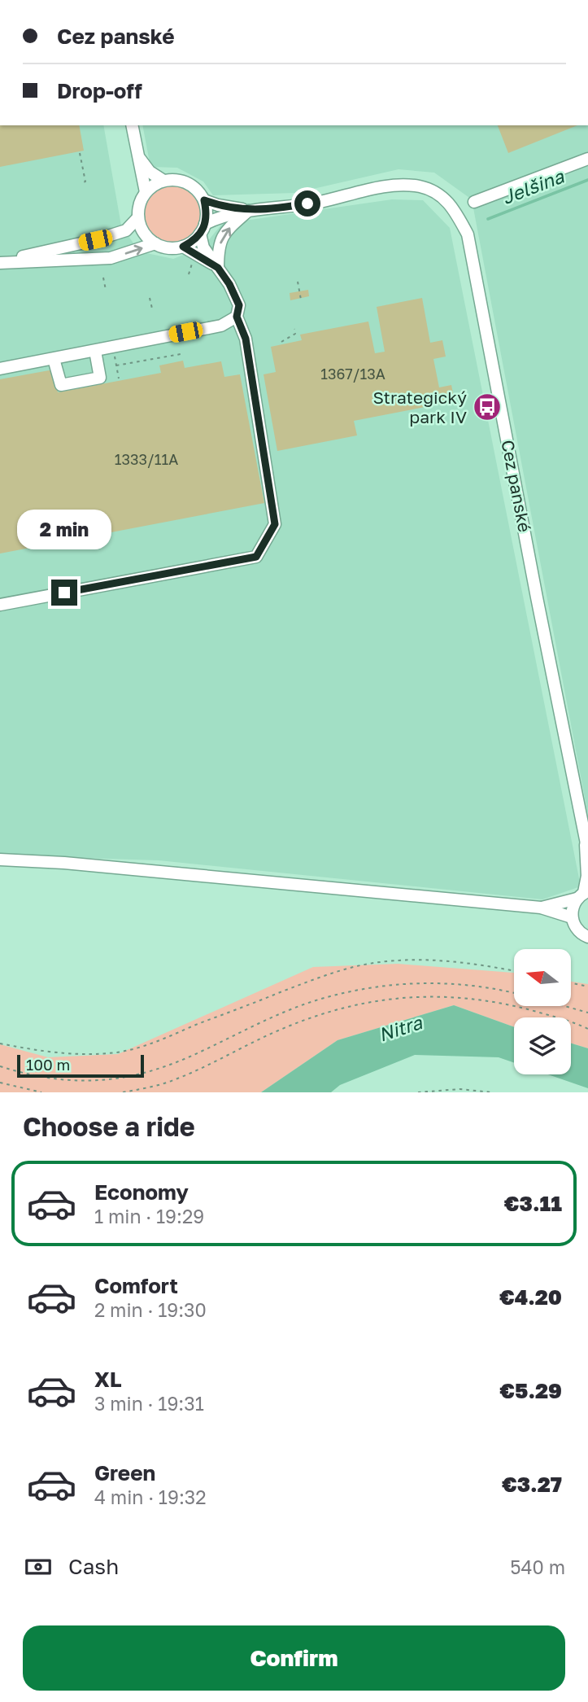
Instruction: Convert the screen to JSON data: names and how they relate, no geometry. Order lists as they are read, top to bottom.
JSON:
{
  "streets": {
    "street": ["Cez panské"]
  },
  "water": ["Jelšina", "Nitra"],
  "places": {
    "bus stop": ["Strategický park IV"]
  },
  "house_numbers": ["1367/13A", "1333/11A"],
  "scale_bar": "100 m",
  "north": "left",
  "page": {
    "banner": ["Cez panské", "Drop-off"],
    "bubble": "2 min",
    "scale": "100 m",
    "heading": "Choose a ride",
    "list": [
      {
        "name": "Economy",
        "note": "1 min · 19:29",
        "value": "€3.11"
      },
      {
        "name": "Comfort",
        "note": "2 min · 19:30",
        "value": "€4.20"
      },
      {
        "name": "XL",
        "note": "3 min · 19:31",
        "value": "€5.29"
      },
      {
        "name": "Green",
        "note": "4 min · 19:32",
        "value": "€3.27"
      }
    ],
    "pay": ["Cash", "540 m"],
    "buttons": "Confirm"
  }
}
